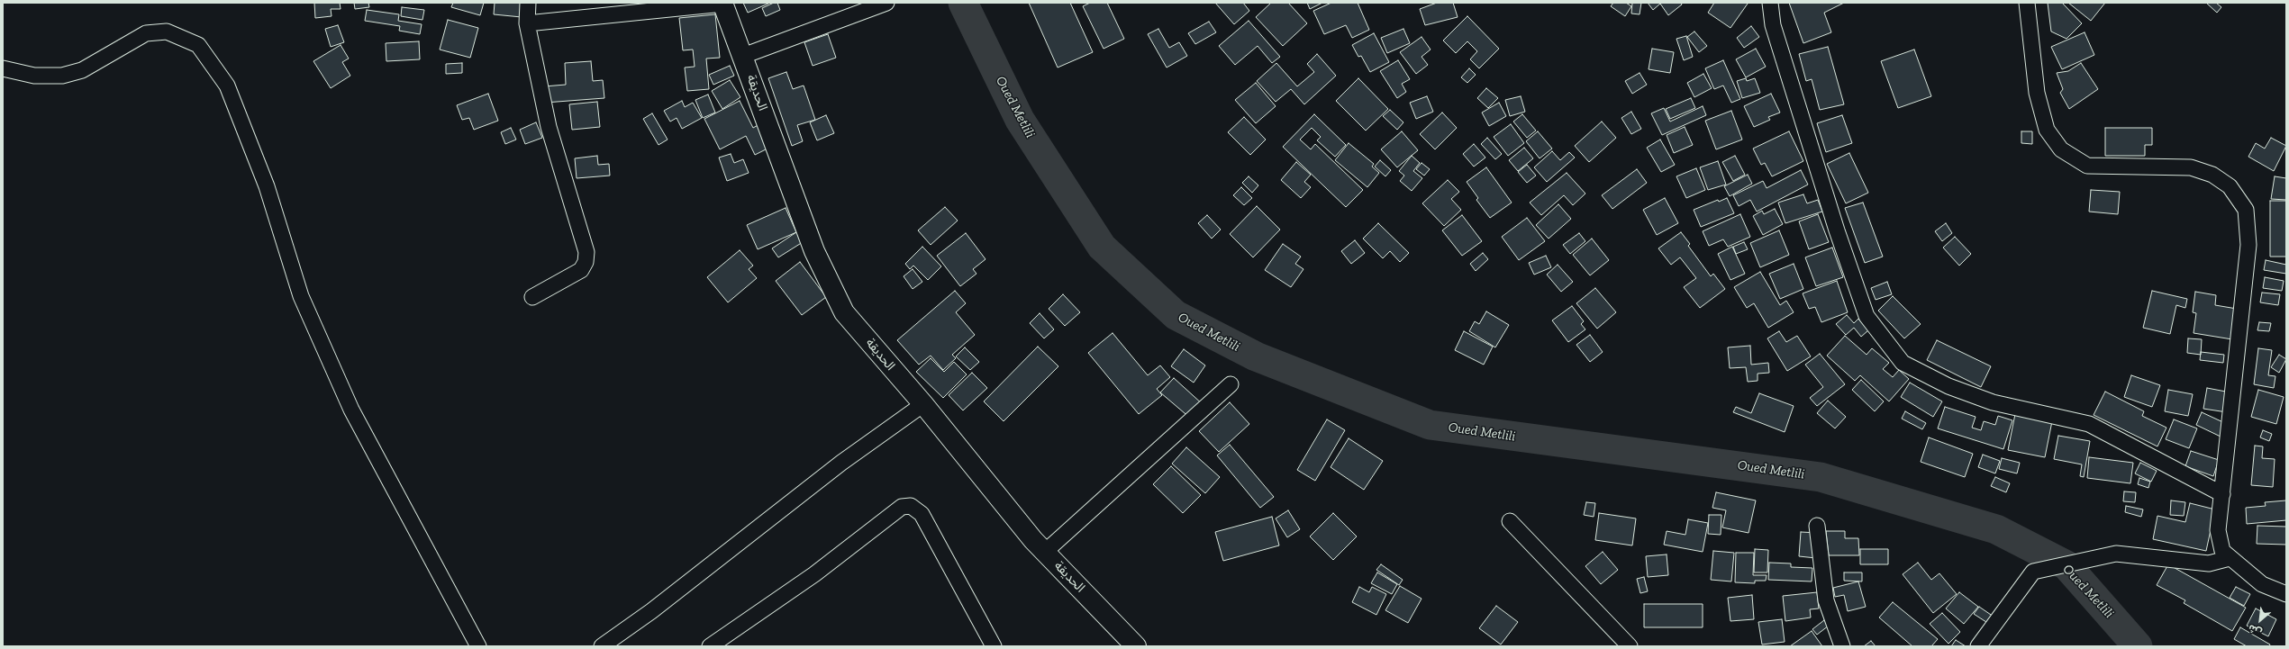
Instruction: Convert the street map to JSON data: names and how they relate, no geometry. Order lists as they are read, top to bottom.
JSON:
{
  "streets": {
    "street": ["الحديقة"]
  },
  "water": ["Oued Metlili"],
  "north": "bottom left"
}
